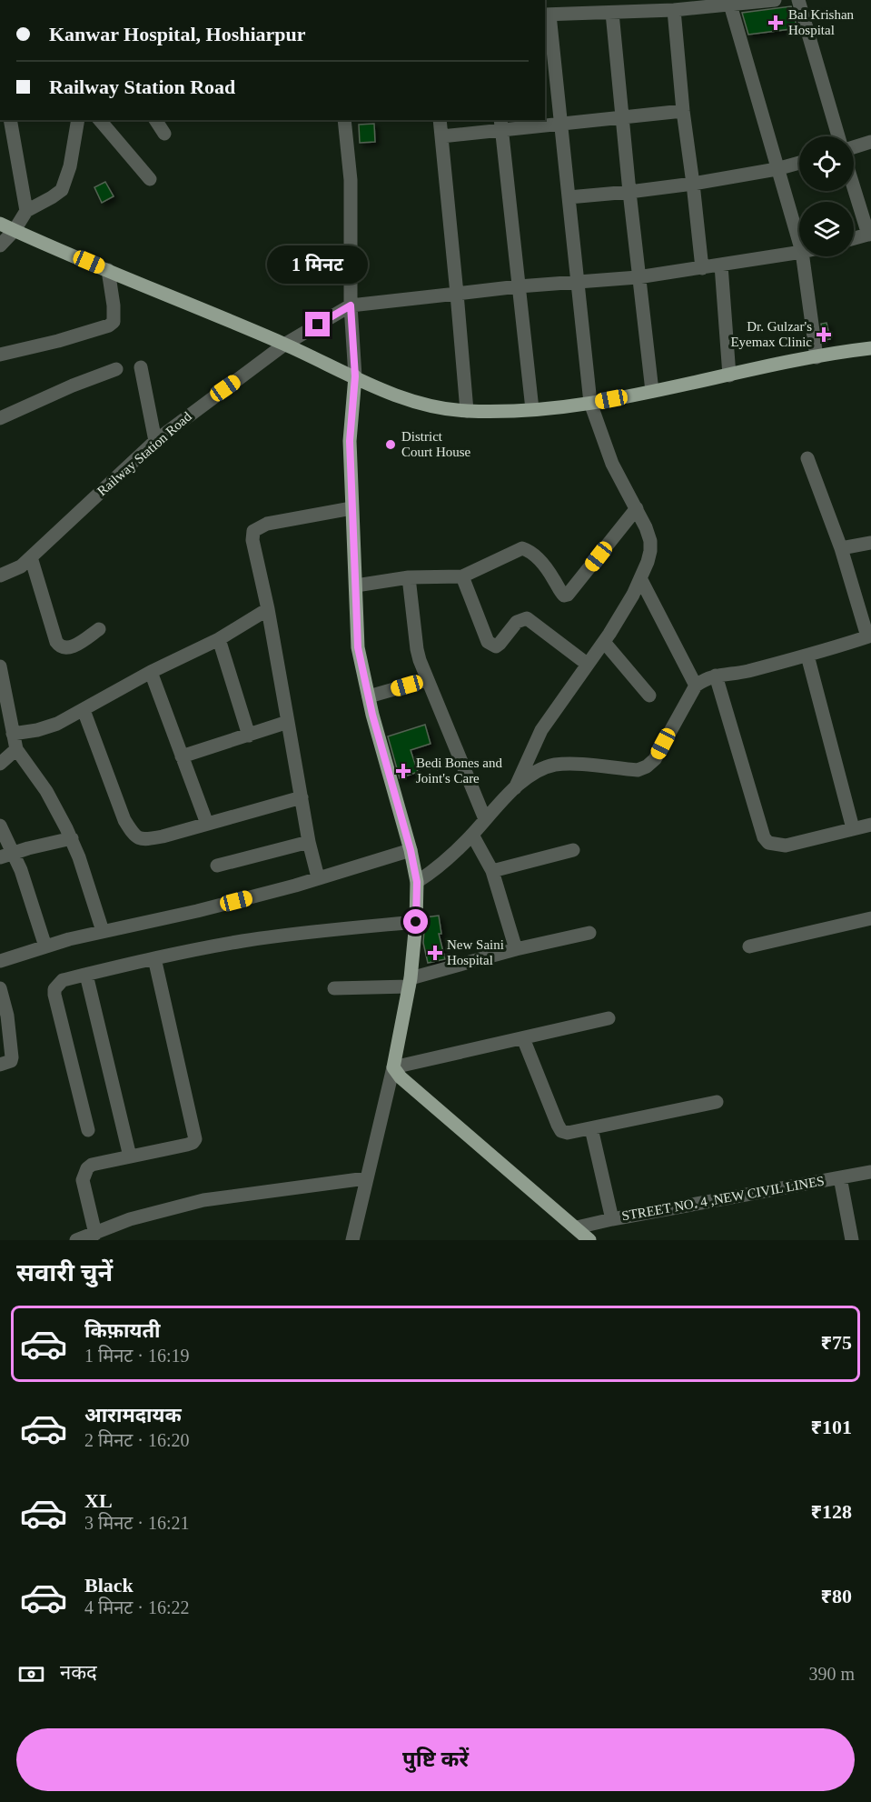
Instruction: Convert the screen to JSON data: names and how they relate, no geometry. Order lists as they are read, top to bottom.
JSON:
{
  "streets": {
    "street": ["Railway Station Road", "STREET NO. 4 ,NEW CIVIL LINES"]
  },
  "places": {
    "health": [
      "Bal Krishan Hospital",
      "Dr. Gulzar's Eyemax Clinic",
      "Bedi Bones and Joint's Care",
      "New Saini Hospital"
    ],
    "other": ["District Court House"]
  },
  "page": {
    "banner": ["Kanwar Hospital, Hoshiarpur", "Railway Station Road"],
    "bubble": "1 मिनट",
    "heading": "सवारी चुनें",
    "list": [
      {
        "name": "किफ़ायती",
        "note": "1 मिनट · 16:19",
        "value": "₹75"
      },
      {
        "name": "आरामदायक",
        "note": "2 मिनट · 16:20",
        "value": "₹101"
      },
      {
        "name": "XL",
        "note": "3 मिनट · 16:21",
        "value": "₹128"
      },
      {
        "name": "Black",
        "note": "4 मिनट · 16:22",
        "value": "₹80"
      }
    ],
    "pay": ["नकद", "390 m"],
    "buttons": "पुष्टि करें"
  }
}
